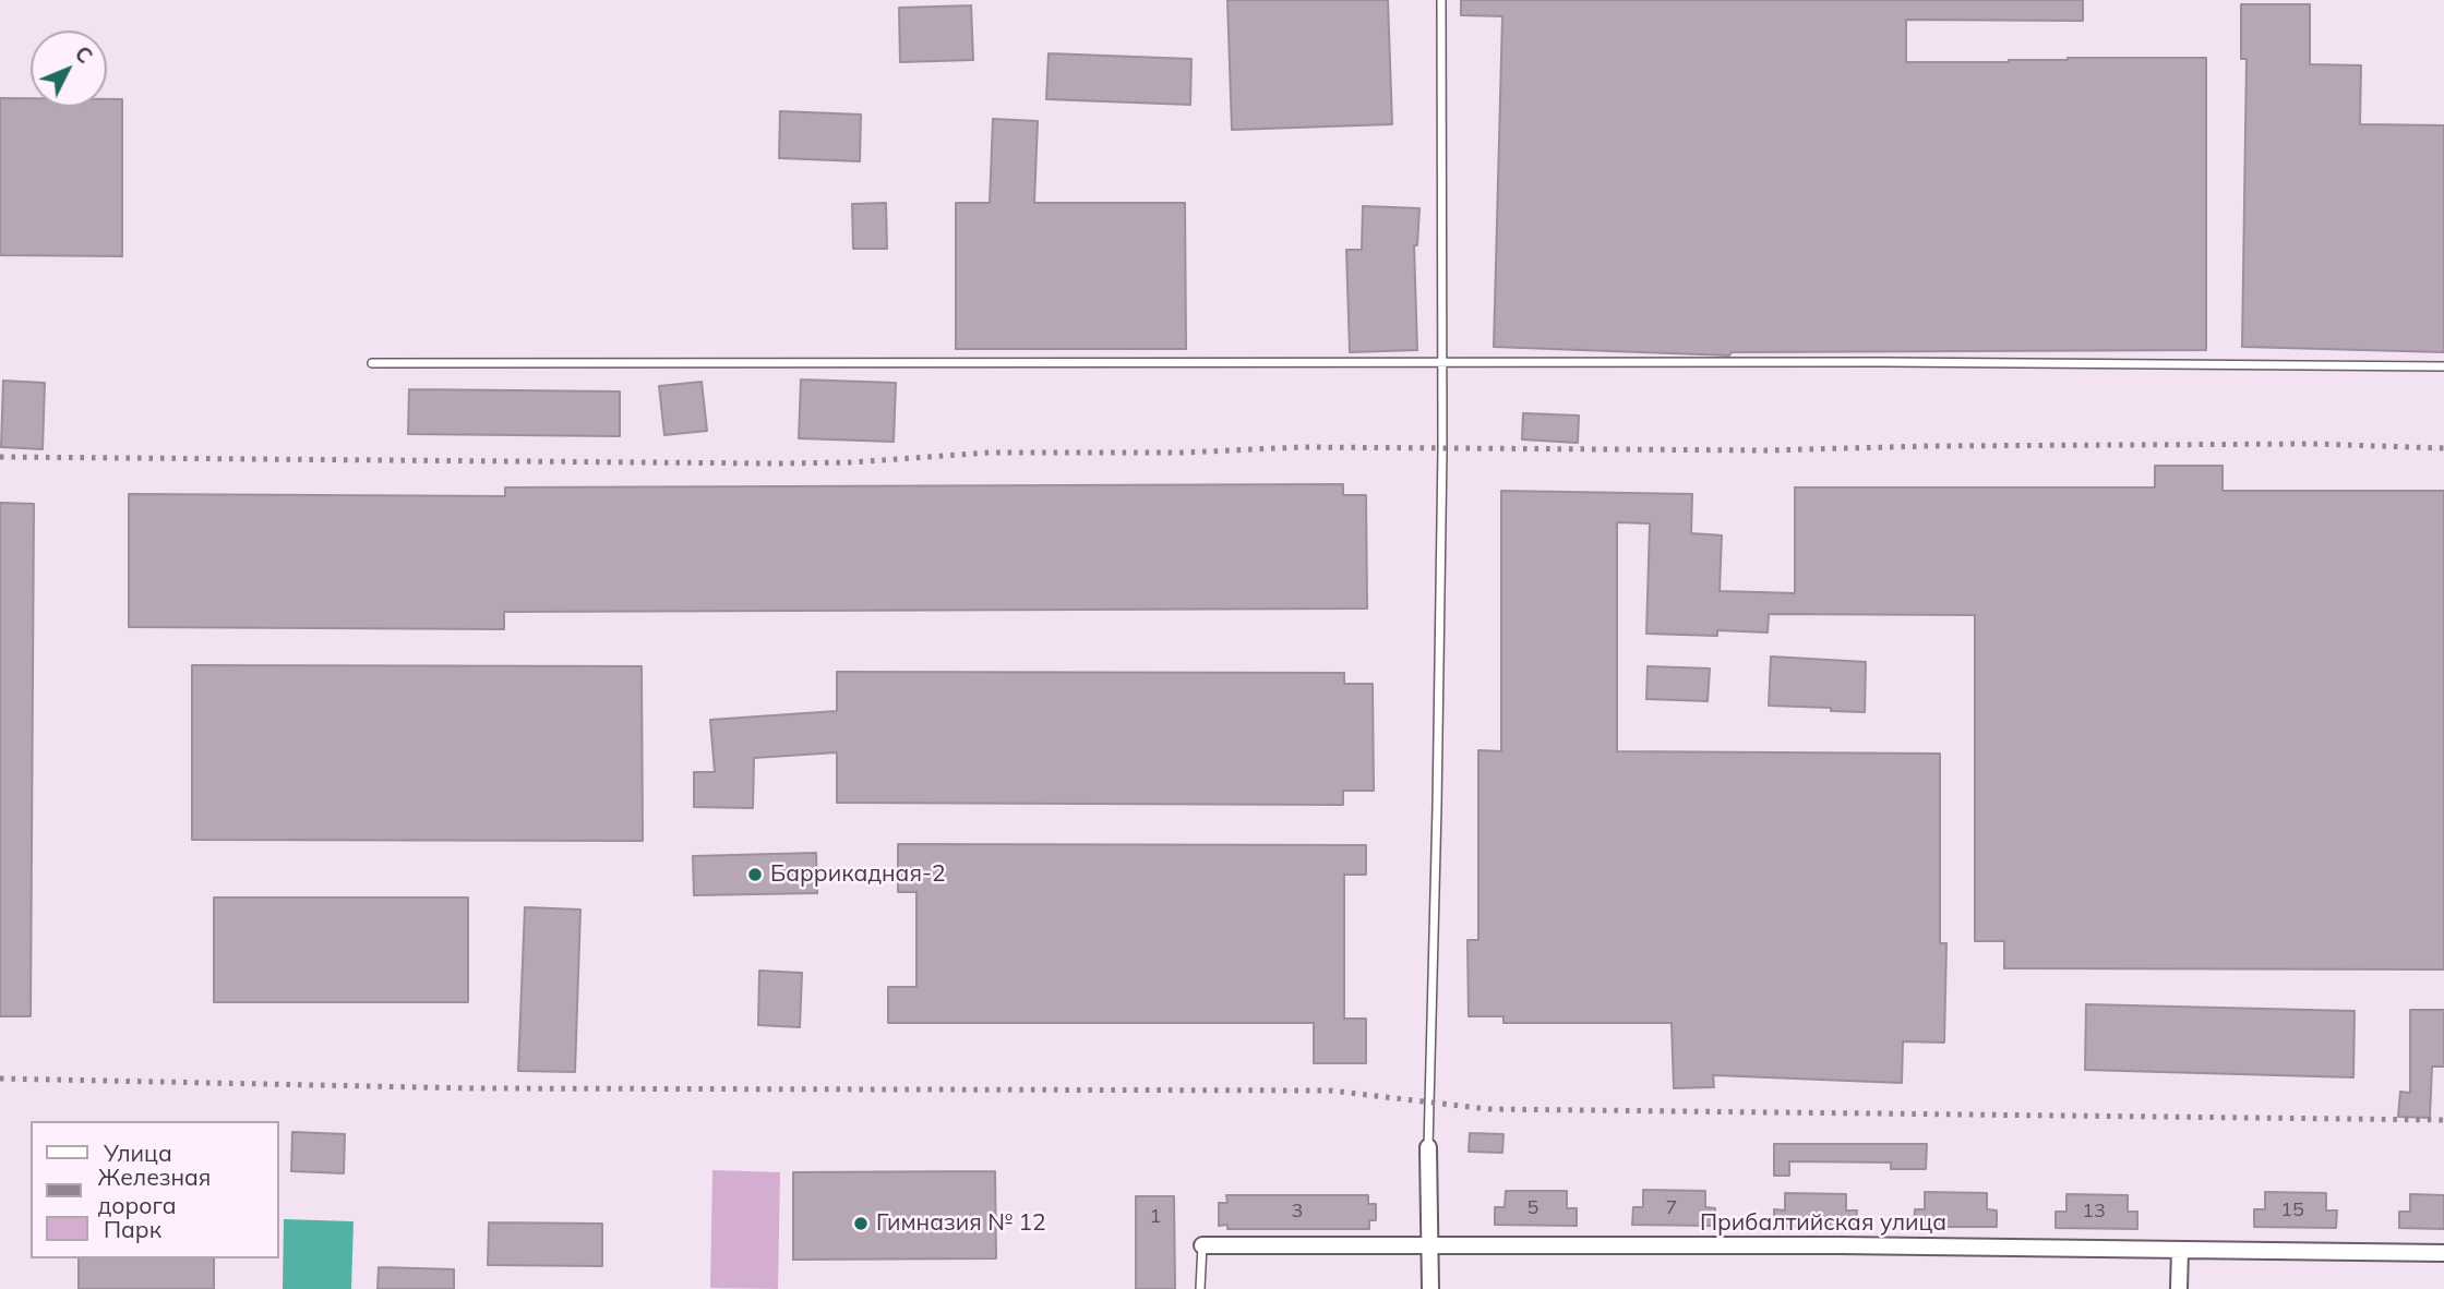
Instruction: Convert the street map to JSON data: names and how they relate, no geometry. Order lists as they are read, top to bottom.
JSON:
{
  "streets": {
    "street": ["Прибалтийская улица"]
  },
  "places": ["Баррикадная-2", "Гимназия № 12"],
  "house_numbers": [
    "5",
    "7",
    "15",
    "3",
    "13",
    "1"
  ],
  "legend": ["Улица", "Железная дорога", "Парк"],
  "north": "top right"
}
